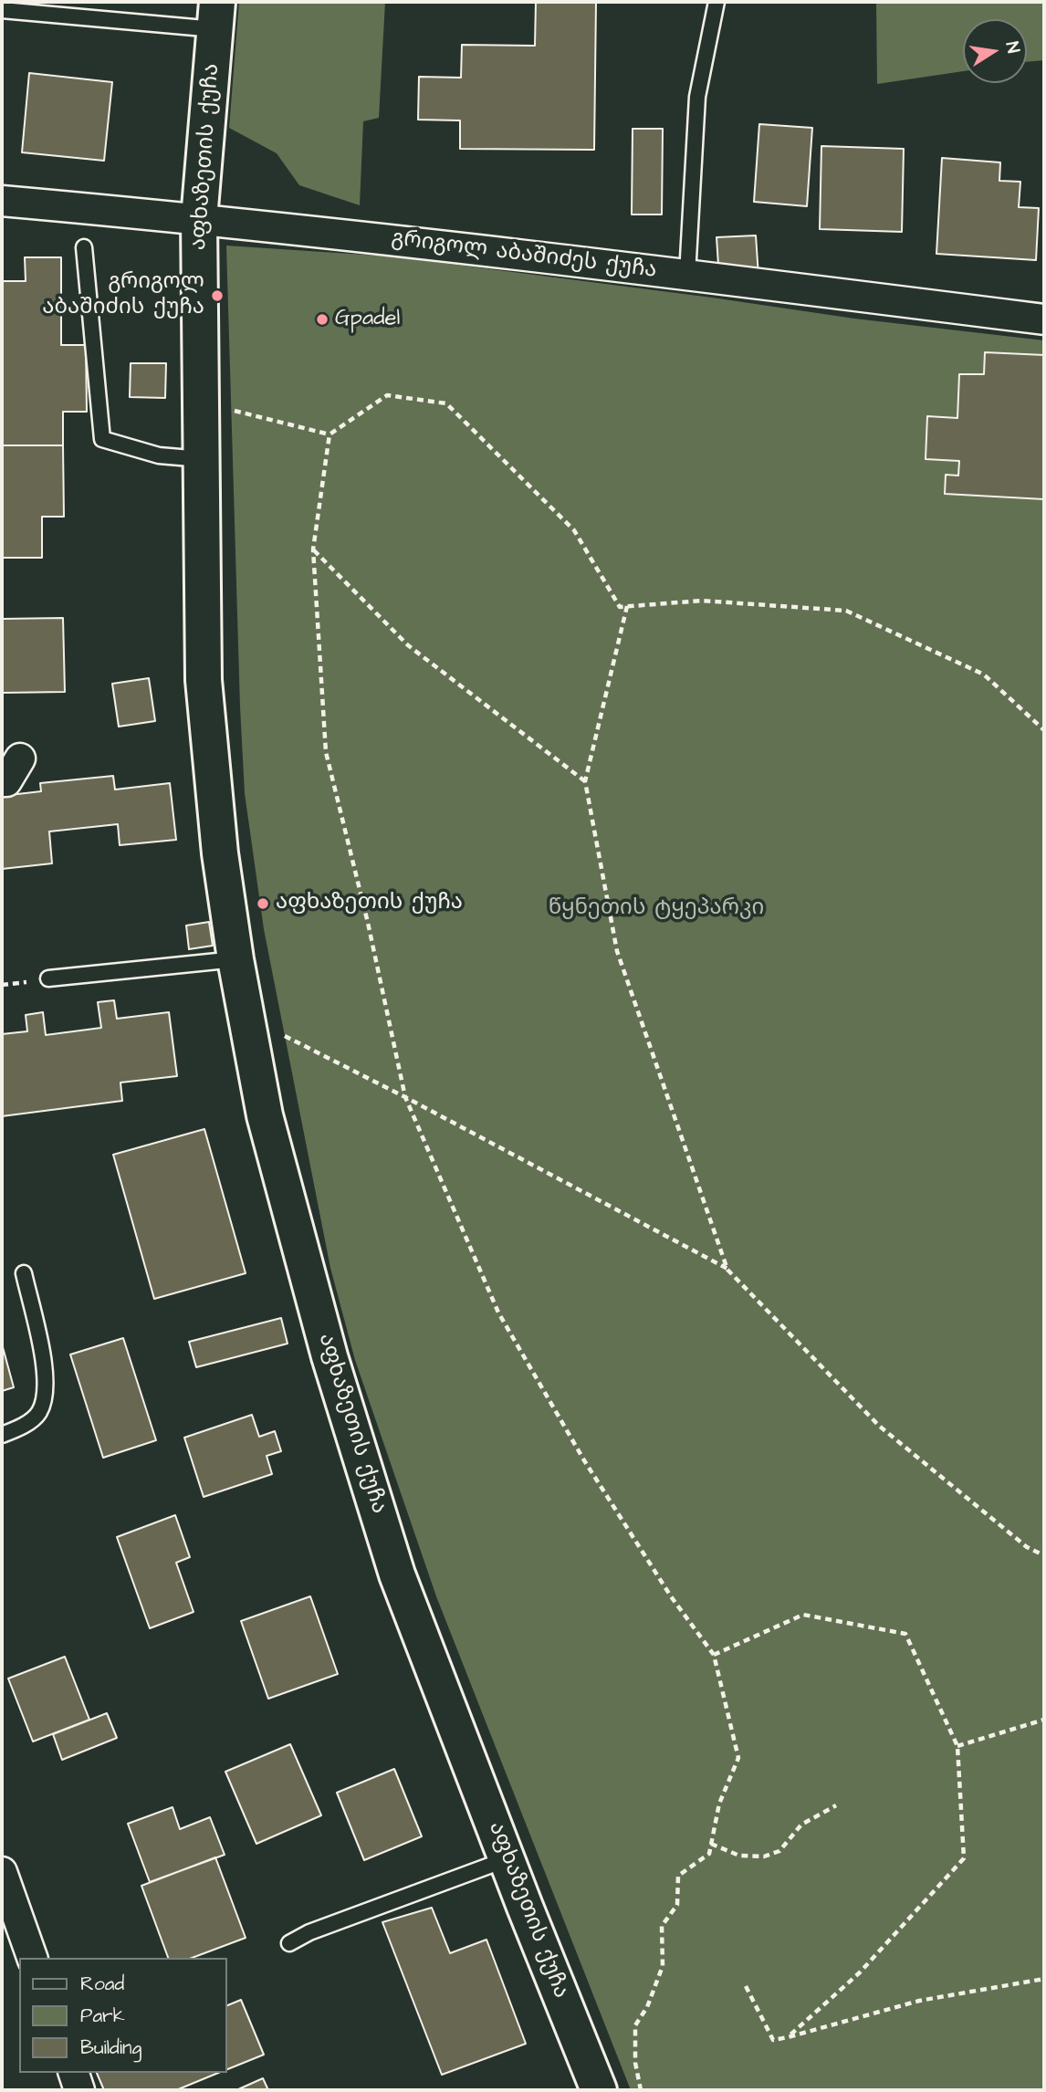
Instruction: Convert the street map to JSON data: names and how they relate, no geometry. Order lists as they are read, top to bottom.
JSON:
{
  "streets": {
    "street": ["აფხაზეთის ქუჩა", "გრიგოლ აბაშიძეს ქუჩა"]
  },
  "crossings": [
    ["აფხაზეთის ქუჩა", "გრიგოლ აბაშიძეს ქუჩა"]
  ],
  "parks": ["წყნეთის ტყეპარკი"],
  "places": ["გრიგოლ აბაშიძის ქუჩა", "Gpadel", "აფხაზეთის ქუჩა"],
  "legend": ["Road", "Park", "Building"],
  "north": "right"
}
